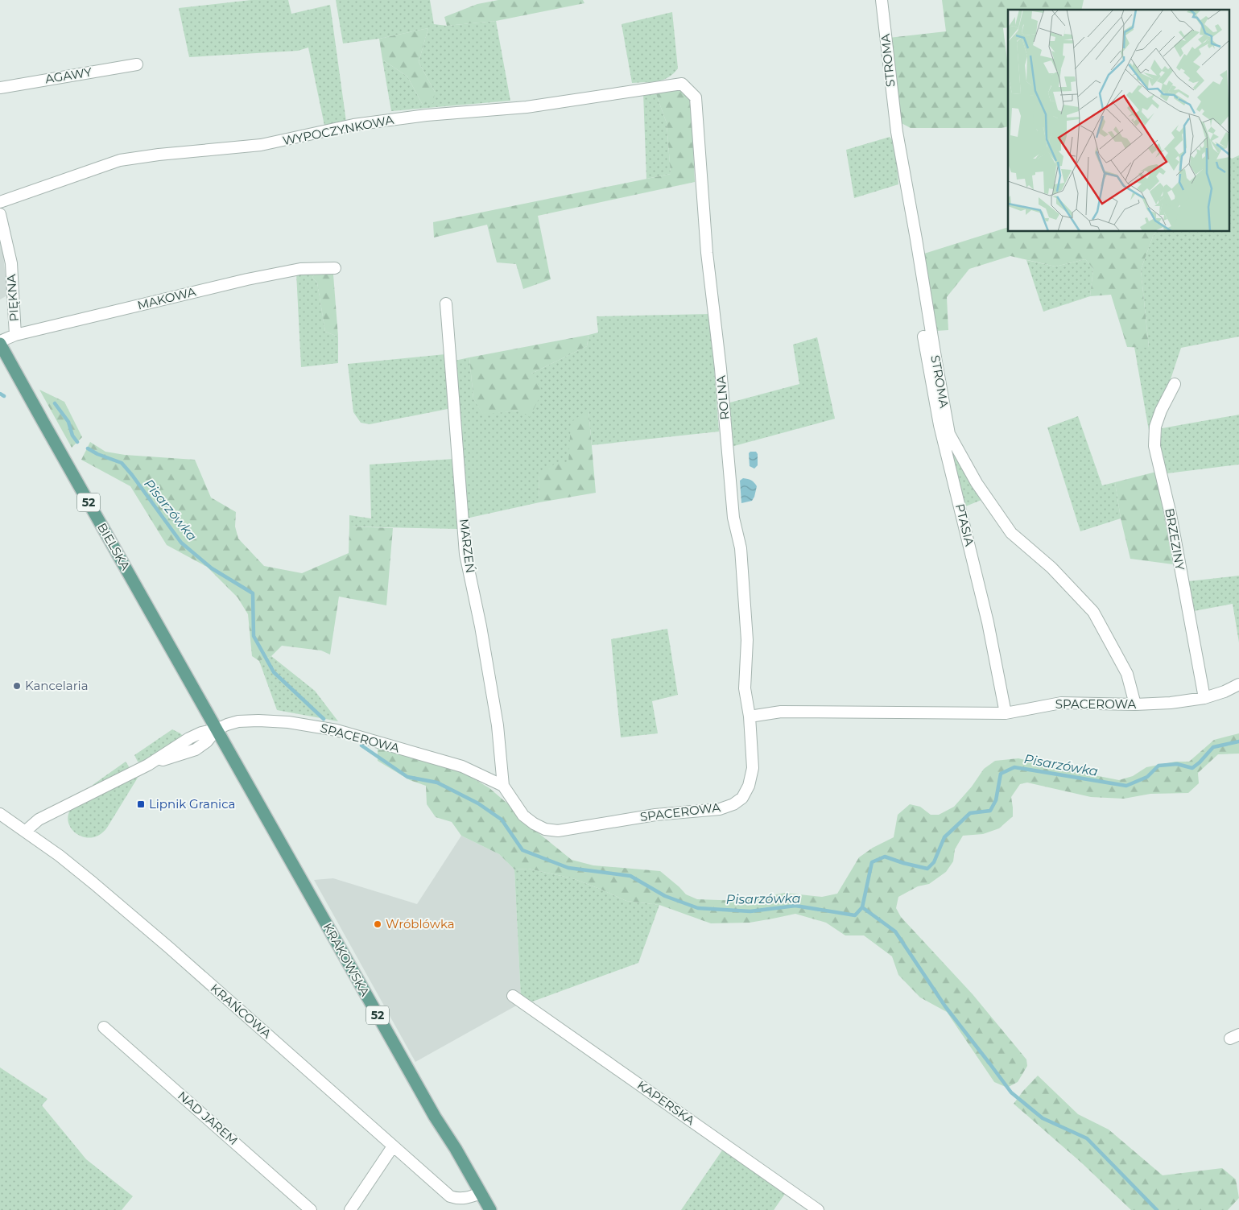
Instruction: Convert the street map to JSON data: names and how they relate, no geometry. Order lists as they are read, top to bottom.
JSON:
{
  "streets": {
    "main road": ["52", "BIELSKA", "KRAKOWSKA"],
    "street": [
      "STROMA",
      "AGAWY",
      "WYPOCZYNKOWA",
      "PIĘKNA",
      "MAKOWA",
      "ROLNA",
      "PTASIA",
      "BRZEZINY",
      "MARZEŃ",
      "SPACEROWA",
      "KRAŃCOWA",
      "KAPERSKA",
      "NAD JAREM"
    ]
  },
  "crossings": [
    ["STROMA", "SPACEROWA"],
    ["WYPOCZYNKOWA", "ROLNA"],
    ["PIĘKNA", "MAKOWA"],
    ["MAKOWA", "BIELSKA"],
    ["ROLNA", "SPACEROWA"],
    ["PTASIA", "SPACEROWA"],
    ["BRZEZINY", "SPACEROWA"],
    ["MARZEŃ", "SPACEROWA"],
    ["BIELSKA", "SPACEROWA"],
    ["BIELSKA", "KRAKOWSKA"],
    ["SPACEROWA", "KRAKOWSKA"],
    ["SPACEROWA", "KRAŃCOWA"],
    ["KRAKOWSKA", "KRAŃCOWA"]
  ],
  "water": ["Pisarzówka"],
  "places": {
    "other": ["Kancelaria", "Wróblówka"],
    "transit": ["Lipnik Granica"]
  }
}
